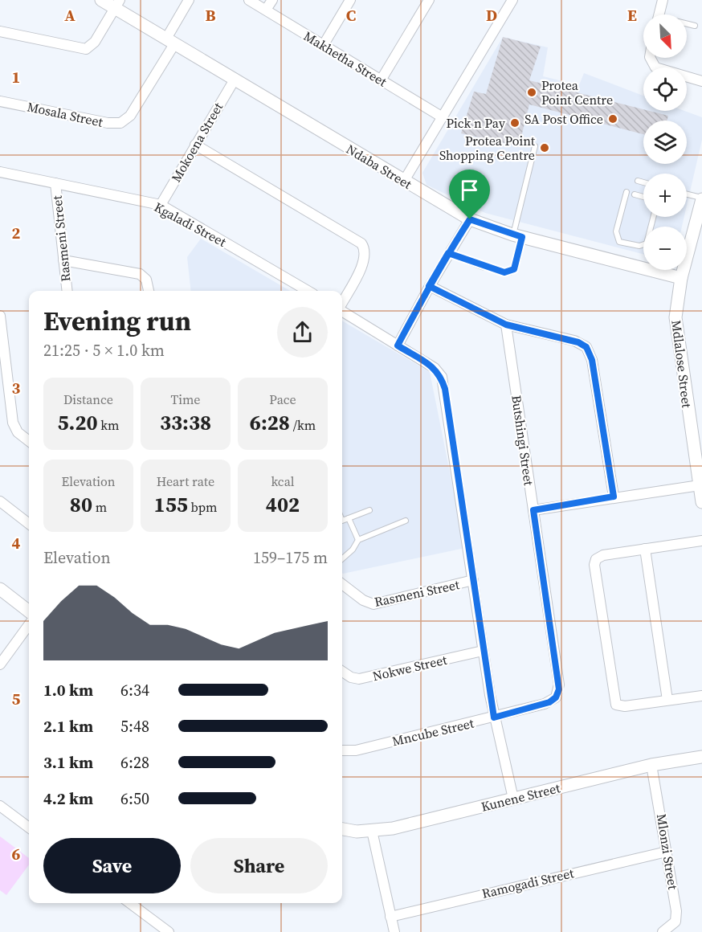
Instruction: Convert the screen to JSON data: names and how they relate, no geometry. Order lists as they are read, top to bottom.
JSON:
{
  "streets": {
    "street": [
      "Makhetha Street",
      "Mosala Street",
      "Mokoena Street",
      "Ndaba Street",
      "Kgaladi Street",
      "Rasmeni Street",
      "Mdlalose Street",
      "Butshingi Street",
      "Nokwe Street",
      "Mncube Street",
      "Kunene Street",
      "Mlonzi Street",
      "Ramogadi Street"
    ]
  },
  "crossings": [
    ["Mosala Street", "Ndaba Street"],
    ["Mokoena Street", "Ndaba Street"],
    ["Mokoena Street", "Kgaladi Street"],
    ["Ndaba Street", "Mdlalose Street"],
    ["Kgaladi Street", "Rasmeni Street"],
    ["Butshingi Street", "Mncube Street"],
    ["Kunene Street", "Mlonzi Street"],
    ["Mlonzi Street", "Ramogadi Street"]
  ],
  "places": [
    "Protea Point Centre",
    "SA Post Office",
    "Pick n Pay",
    "Protea Point Shopping Centre"
  ],
  "north": "bottom right",
  "page": {
    "map_buttons": ["+", "−"],
    "heading": ["Evening run", "21:25 · 5 × 1.0 km"],
    "stats": [
      ["Distance", "5.20 km"],
      ["Time", "33:38"],
      ["Pace", "6:28 /km"],
      ["Elevation", "80 m"],
      ["Heart rate", "155 bpm"],
      ["kcal", "402"]
    ],
    "chart": ["Elevation", "159–175 m"],
    "list": [
      {
        "name": "1.0 km",
        "note": "6:34"
      },
      {
        "name": "2.1 km",
        "note": "5:48"
      },
      {
        "name": "3.1 km",
        "note": "6:28"
      },
      {
        "name": "4.2 km",
        "note": "6:50"
      }
    ],
    "buttons": ["Save", "Share"]
  },
  "grid": {
    "columns": [
      "A",
      "B",
      "C",
      "D",
      "E"
    ],
    "rows": [
      "1",
      "2",
      "3",
      "4",
      "5",
      "6"
    ]
  }
}
